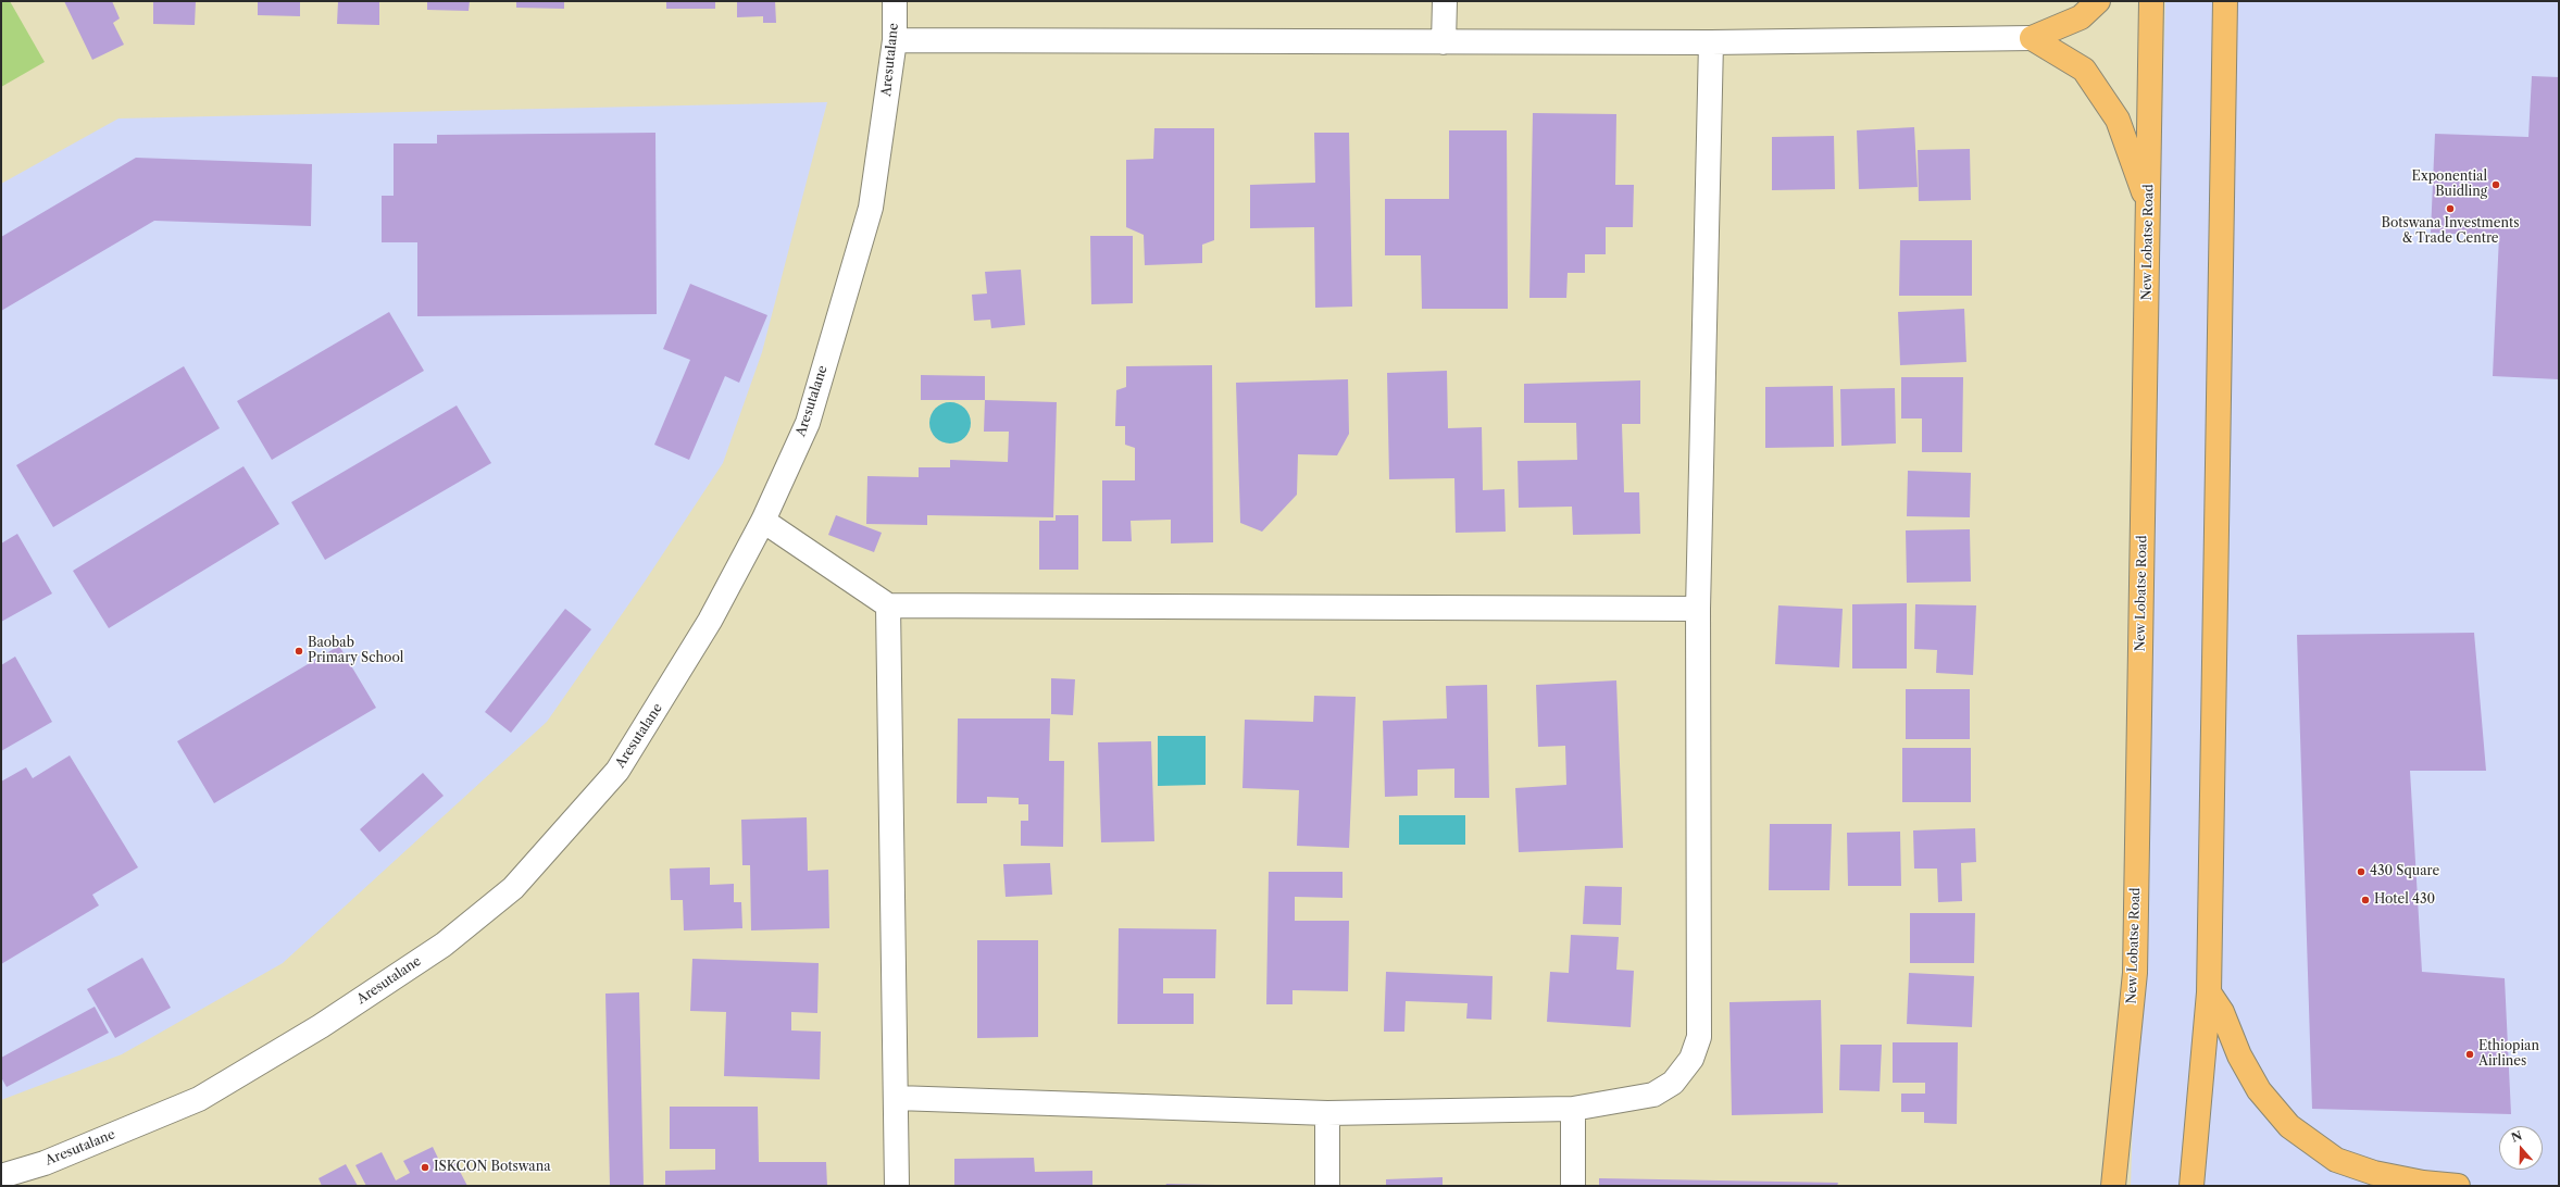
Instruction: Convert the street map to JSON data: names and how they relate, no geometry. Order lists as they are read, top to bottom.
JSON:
{
  "streets": {
    "main road": ["New Lobatse Road"],
    "street": ["Aresutalane"]
  },
  "places": [
    "Exponential Buidling",
    "Botswana Investments & Trade Centre",
    "Baobab Primary School",
    "430 Square",
    "Hotel 430",
    "Ethiopian Airlines",
    "ISKCON Botswana"
  ],
  "north": "top"
}
